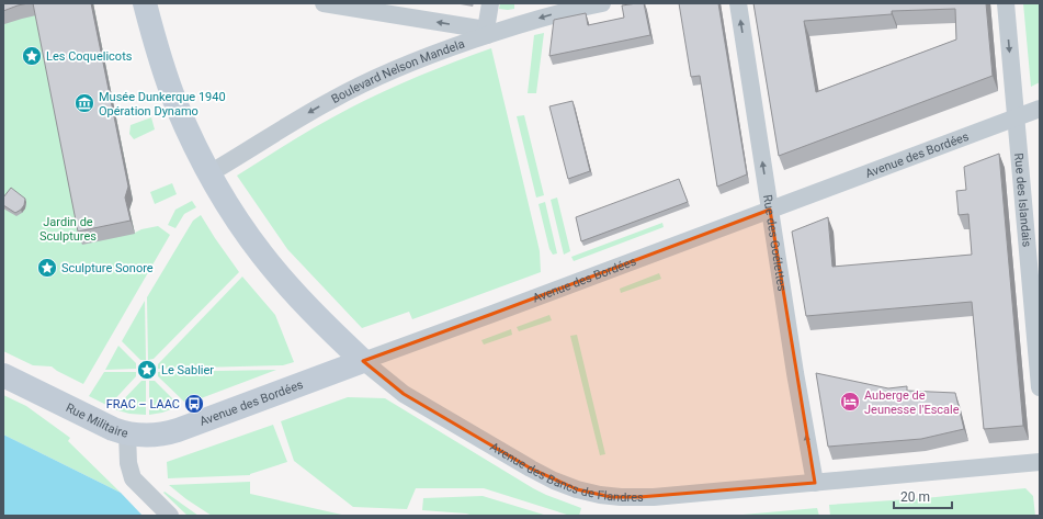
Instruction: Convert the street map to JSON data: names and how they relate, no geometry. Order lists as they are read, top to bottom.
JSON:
{
  "streets": {
    "street": [
      "Boulevard Nelson Mandela",
      "Avenue des Bordées",
      "Rue des Islandais",
      "Rue des Goélettes",
      "Rue Militaire",
      "Avenue des Bancs de Flandres"
    ]
  },
  "crossings": [
    ["Boulevard Nelson Mandela", "Avenue des Bancs de Flandres"],
    ["Avenue des Bordées", "Rue des Islandais"],
    ["Avenue des Bordées", "Rue des Goélettes"],
    ["Avenue des Bordées", "Rue Militaire"],
    ["Avenue des Bordées", "Avenue des Bancs de Flandres"],
    ["Rue des Goélettes", "Avenue des Bancs de Flandres"]
  ],
  "one_way": ["Boulevard Nelson Mandela", "Rue des Goélettes"],
  "parks": ["Jardin de Sculptures"],
  "places": {
    "place": ["Les Coquelicots", "Sculpture Sonore", "Le Sablier"],
    "museum": ["Musée Dunkerque 1940 Opération Dynamo"],
    "hotel": ["Auberge de Jeunesse l'Escale"],
    "bus stop": ["FRAC – LAAC"]
  },
  "scale_bar": "20 m"
}
